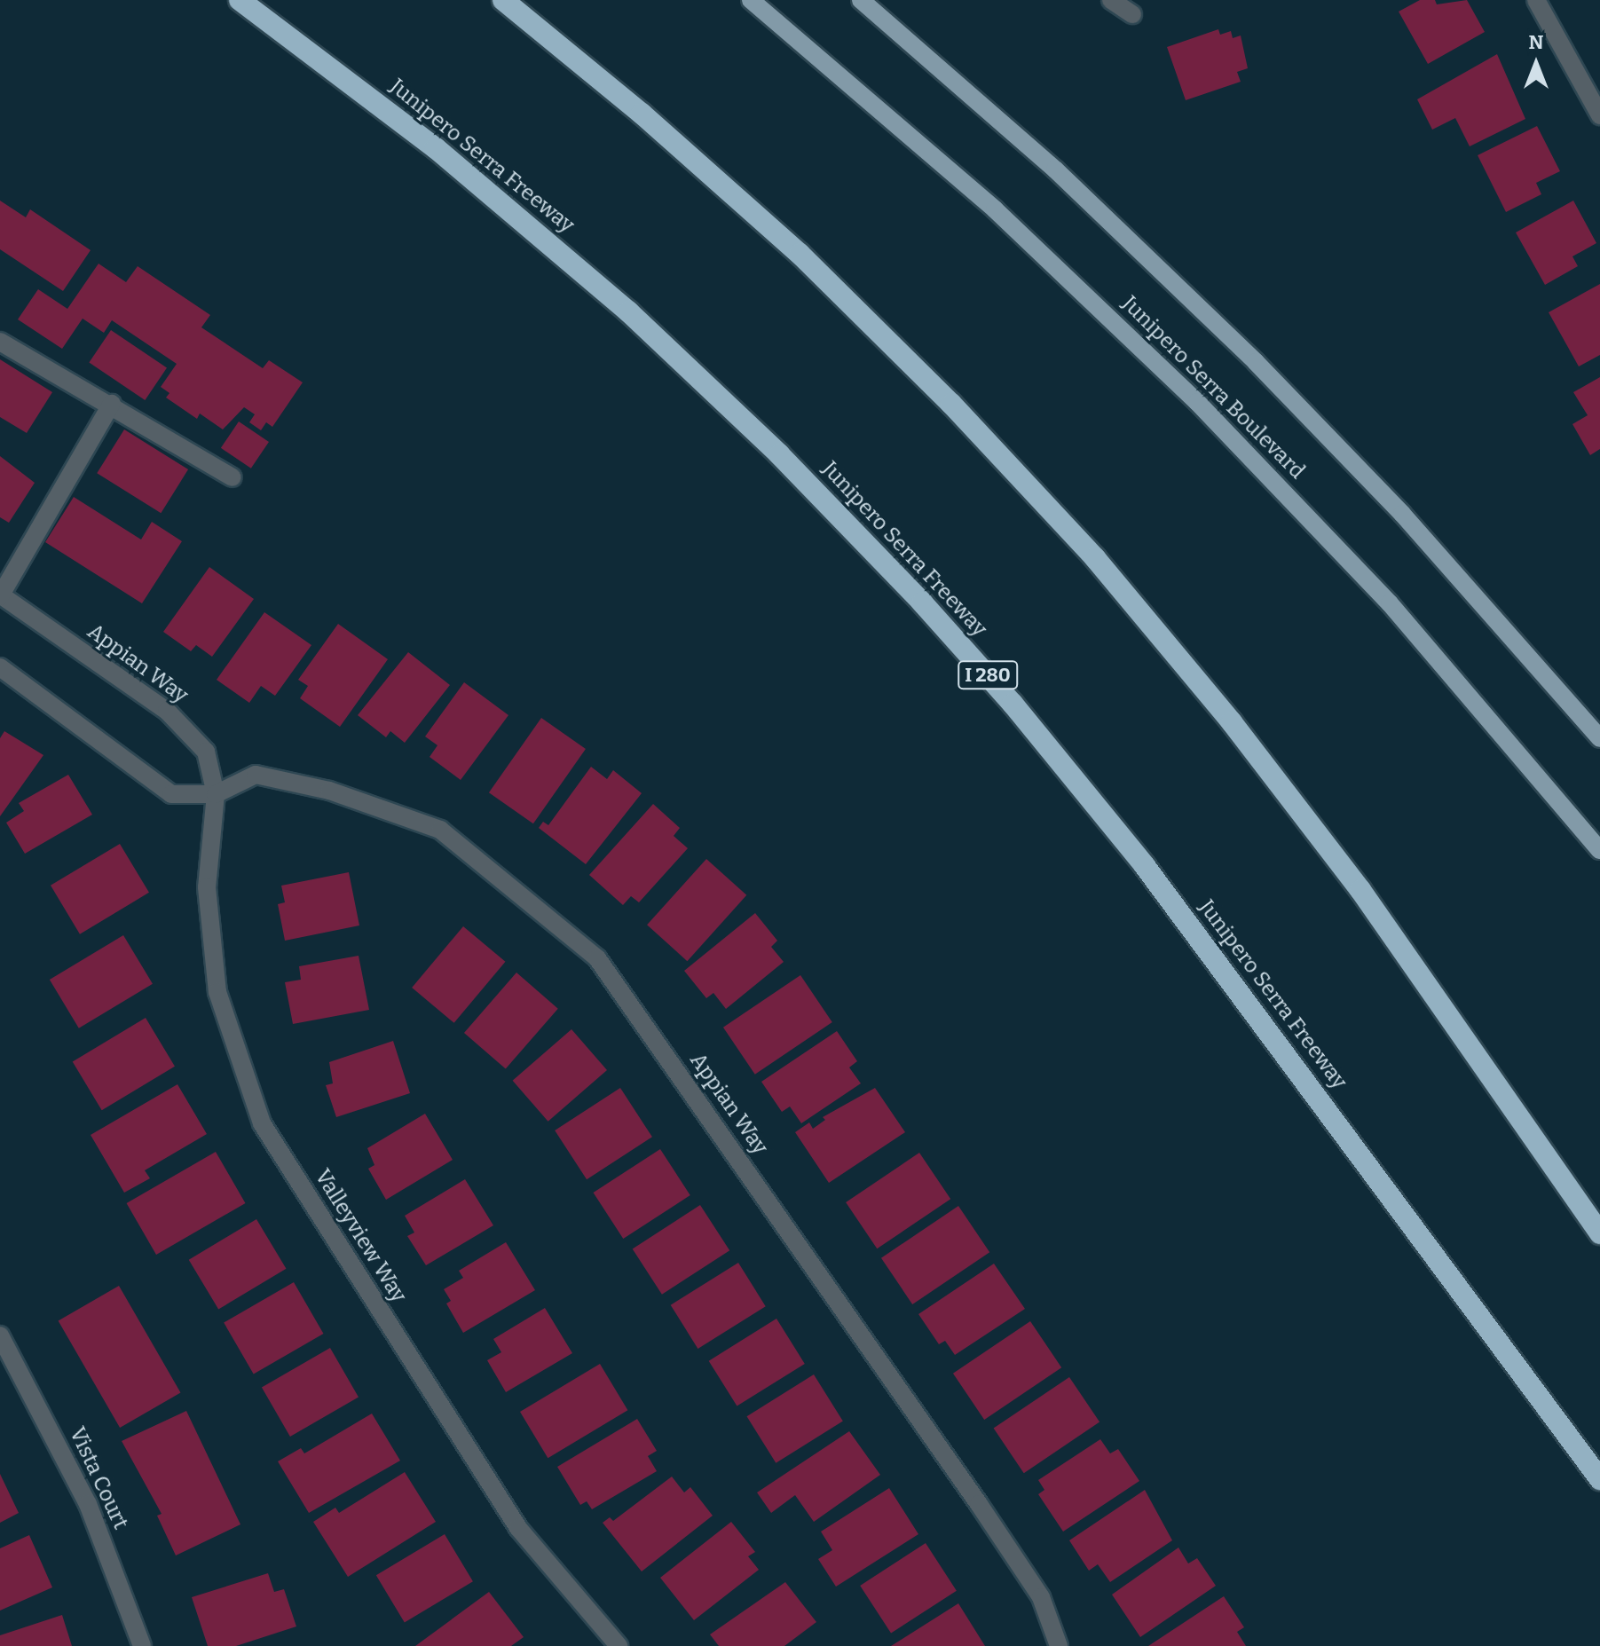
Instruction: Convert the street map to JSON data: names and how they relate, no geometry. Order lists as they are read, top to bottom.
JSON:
{
  "streets": {
    "highway": ["Junipero Serra Freeway", "I 280"],
    "main road": ["Junipero Serra Boulevard"],
    "street": ["Appian Way", "Valleyview Way", "Vista Court"]
  },
  "crossings": [
    ["Appian Way", "Valleyview Way"]
  ],
  "north": "top"
}
